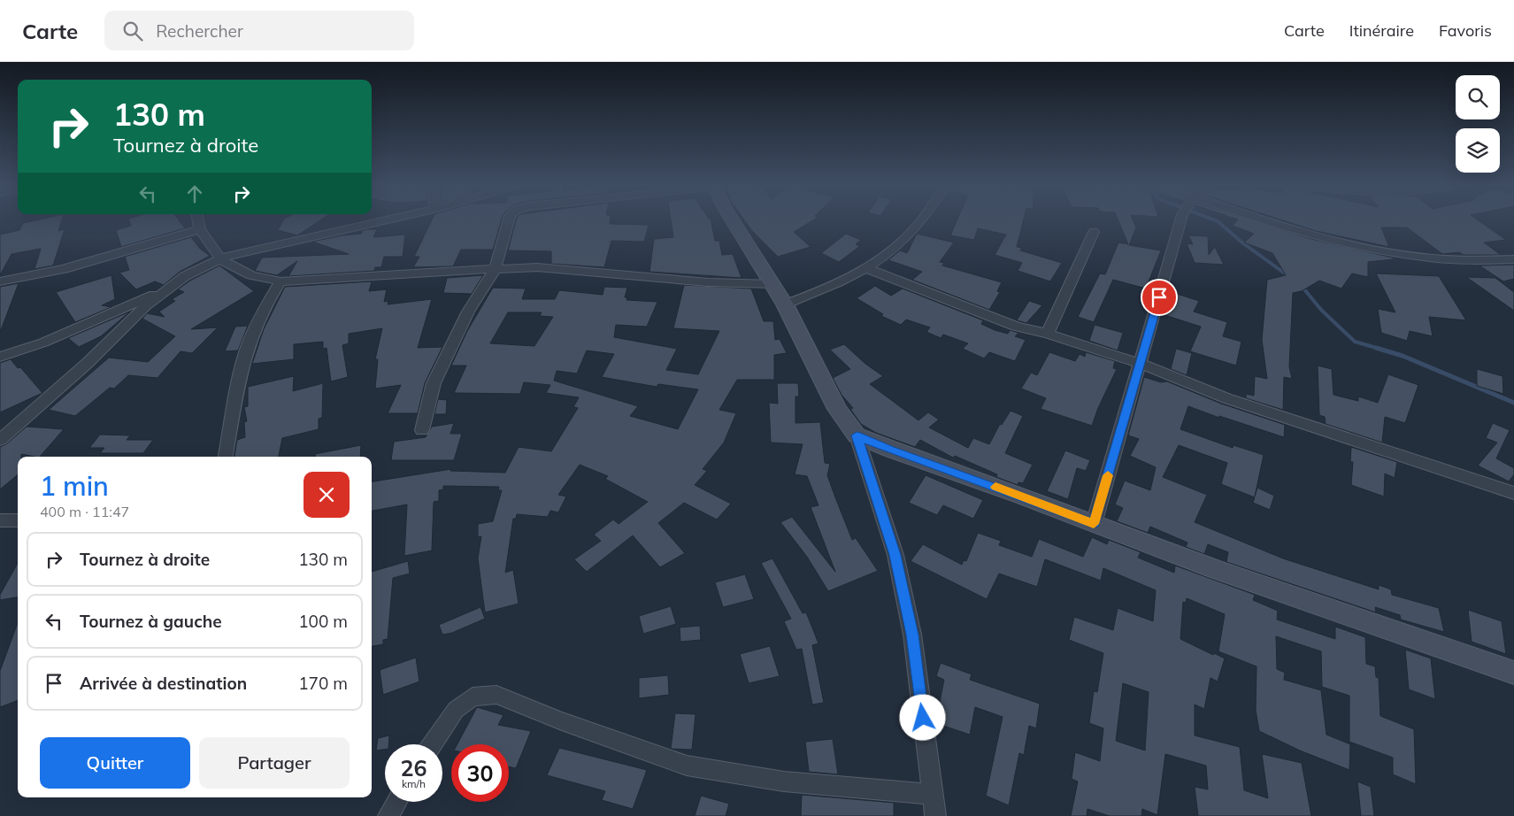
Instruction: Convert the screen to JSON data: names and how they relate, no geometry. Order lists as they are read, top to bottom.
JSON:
{
  "page": {
    "header": "Carte",
    "search": "Rechercher",
    "nav": ["Carte", "Itinéraire", "Favoris"],
    "turn": ["130 m", "Tournez à droite"],
    "heading": ["1 min", "400 m · 11:47"],
    "list": [
      {
        "name": "Tournez à droite",
        "value": "130 m"
      },
      {
        "name": "Tournez à gauche",
        "value": "100 m"
      },
      {
        "name": "Arrivée à destination",
        "value": "170 m"
      }
    ],
    "buttons": ["Quitter", "Partager"],
    "speed": "26 km/h",
    "limit": "30"
  }
}
